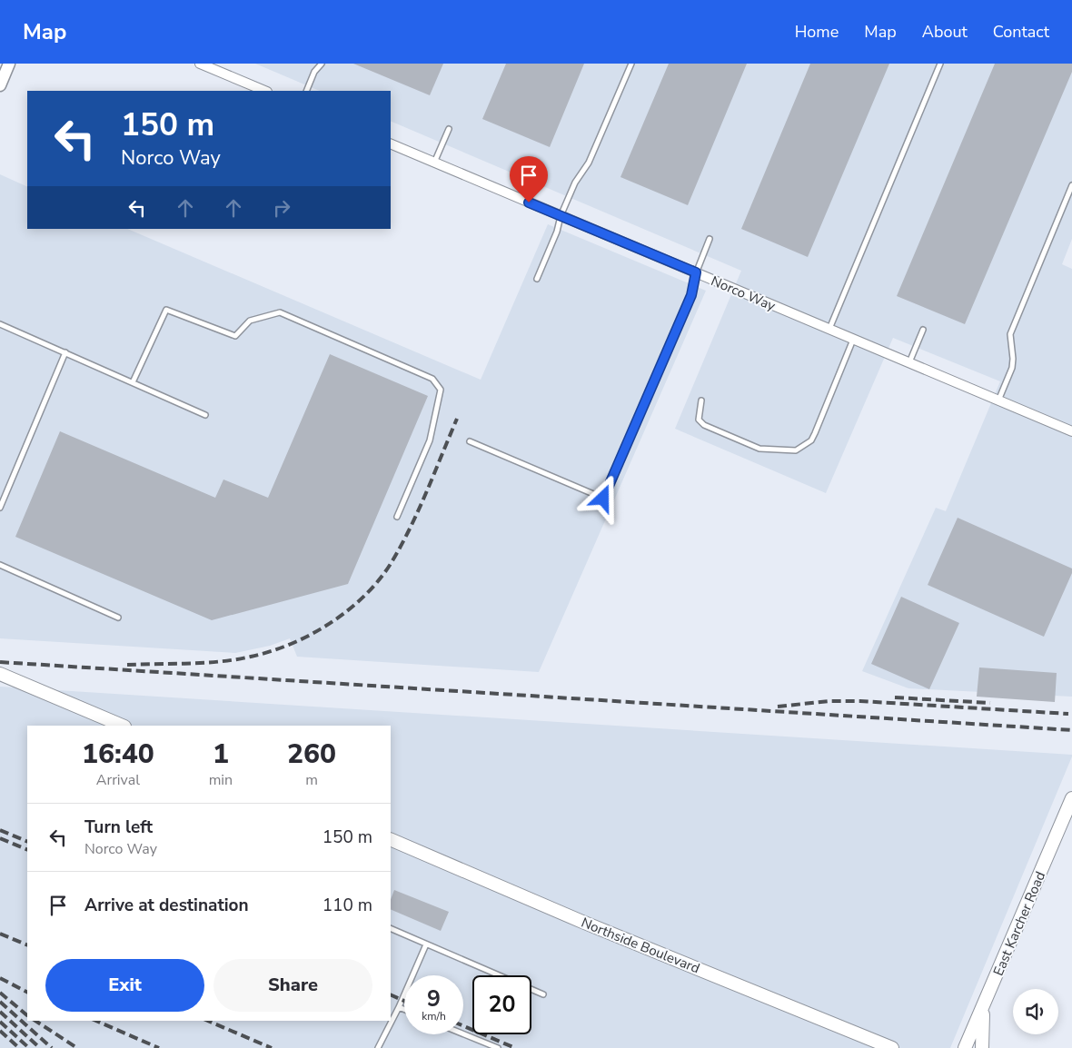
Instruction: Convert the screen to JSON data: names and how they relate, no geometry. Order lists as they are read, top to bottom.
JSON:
{
  "streets": {
    "main road": ["East Karcher Road", "Northside Boulevard"],
    "street": ["Norco Way"]
  },
  "page": {
    "header": "Map",
    "nav": [
      "Home",
      "Map",
      "About",
      "Contact"
    ],
    "turn": ["150 m", "Norco Way"],
    "eta": [
      "16:40",
      "Arrival",
      "1",
      "min",
      "260",
      "m"
    ],
    "list": [
      {
        "name": "Turn left",
        "note": "Norco Way",
        "value": "150 m"
      },
      {
        "name": "Arrive at destination",
        "value": "110 m"
      }
    ],
    "buttons": ["Exit", "Share"],
    "speed": "9 km/h",
    "limit": "20"
  }
}
